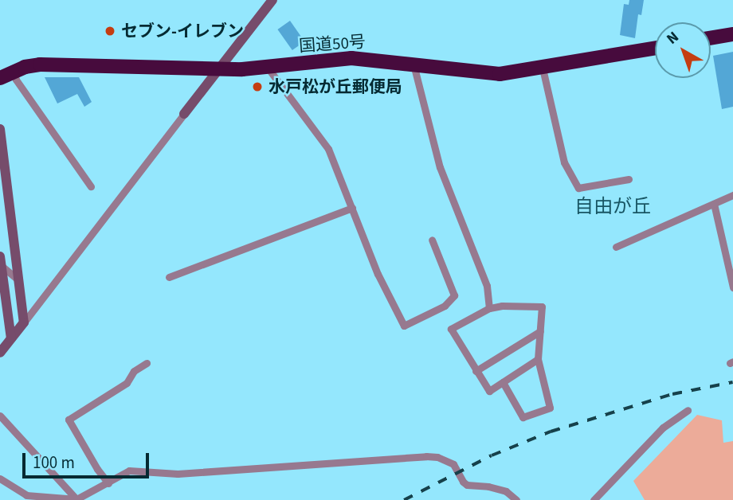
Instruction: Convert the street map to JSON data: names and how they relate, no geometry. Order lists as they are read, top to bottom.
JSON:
{
  "streets": {
    "highway": ["国道50号"]
  },
  "districts": ["自由が丘"],
  "places": ["セブン-イレブン", "水戸松が丘郵便局"],
  "scale_bar": "100 m",
  "north": "top left"
}
